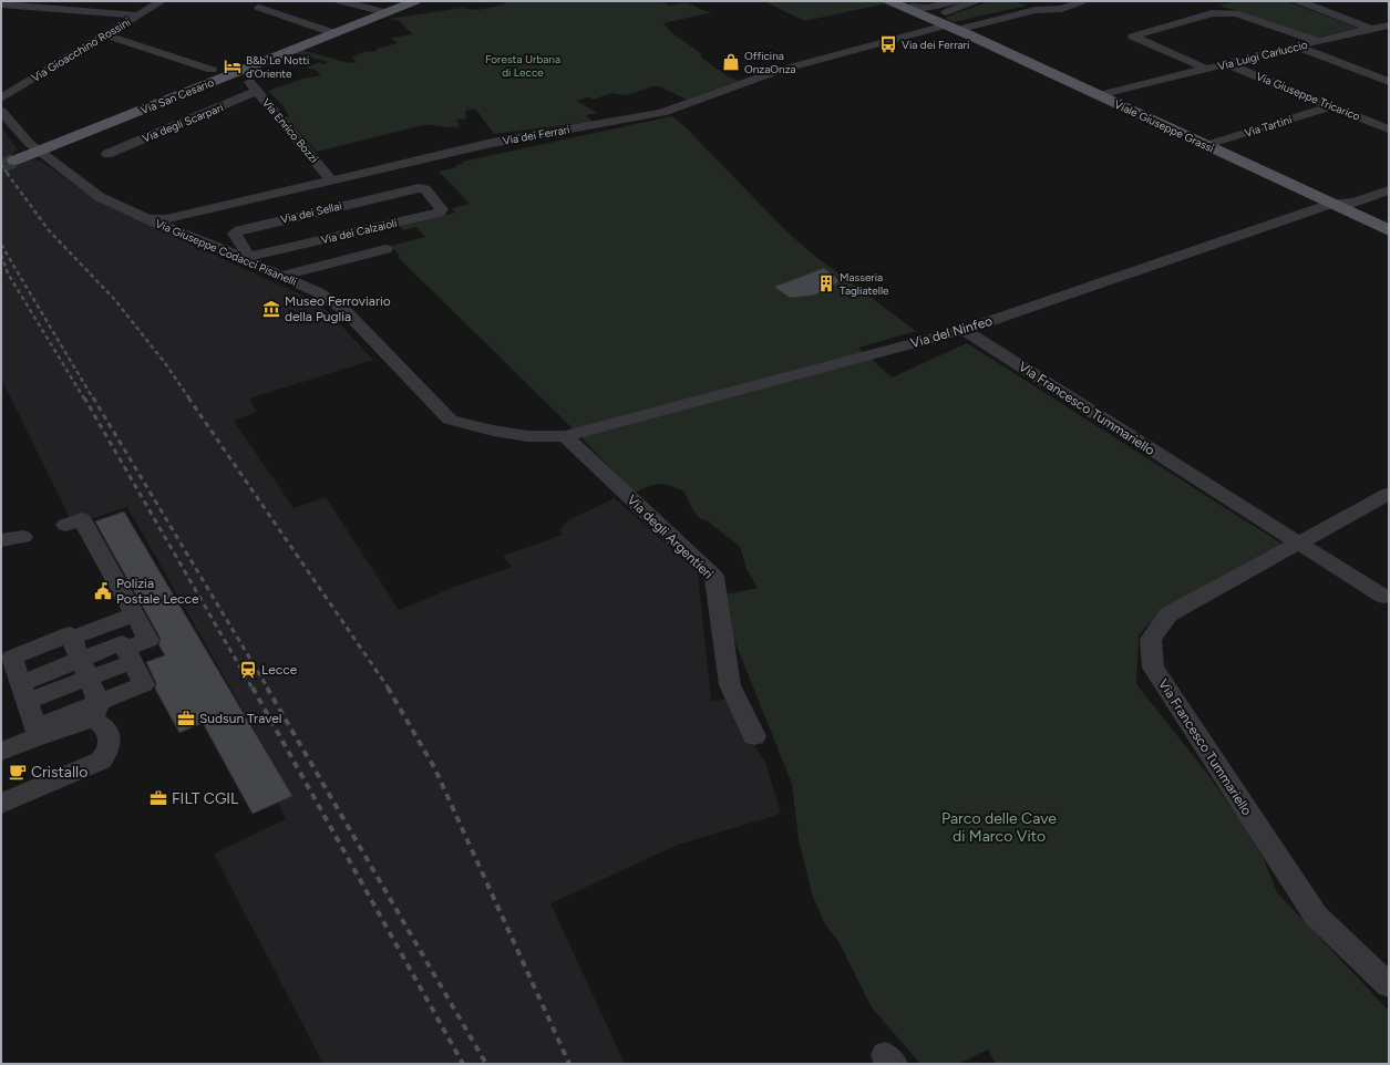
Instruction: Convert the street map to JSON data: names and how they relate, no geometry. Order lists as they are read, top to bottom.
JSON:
{
  "streets": {
    "main road": ["Via San Cesario", "Viale Giuseppe Grassi"],
    "street": [
      "Via Gioacchino Rossini",
      "Via Luigi Carluccio",
      "Via Giuseppe Tricarico",
      "Via degli Scarpari",
      "Via Tartini",
      "Via Enrico Bozzi",
      "Via dei Ferrari",
      "Via dei Sellai",
      "Via dei Calzaioli",
      "Via Giuseppe Codacci Pisanelli",
      "Via del Ninfeo",
      "Via Francesco Tummariello",
      "Via degli Argentieri"
    ]
  },
  "crossings": [
    ["Via Luigi Carluccio", "Via Giuseppe Tricarico"],
    ["Via Luigi Carluccio", "Viale Giuseppe Grassi"],
    ["Via San Cesario", "Via Giuseppe Codacci Pisanelli"],
    ["Via Giuseppe Tricarico", "Via Tartini"],
    ["Via degli Scarpari", "Via Enrico Bozzi"],
    ["Viale Giuseppe Grassi", "Via Tartini"],
    ["Viale Giuseppe Grassi", "Via dei Ferrari"],
    ["Viale Giuseppe Grassi", "Via del Ninfeo"],
    ["Via Enrico Bozzi", "Via dei Ferrari"],
    ["Via dei Ferrari", "Via Giuseppe Codacci Pisanelli"],
    ["Via dei Sellai", "Via dei Calzaioli"],
    ["Via dei Sellai", "Via Giuseppe Codacci Pisanelli"],
    ["Via dei Calzaioli", "Via Giuseppe Codacci Pisanelli"],
    ["Via Giuseppe Codacci Pisanelli", "Via del Ninfeo"],
    ["Via Giuseppe Codacci Pisanelli", "Via degli Argentieri"],
    ["Via del Ninfeo", "Via Francesco Tummariello"],
    ["Via del Ninfeo", "Via degli Argentieri"]
  ],
  "parks": ["Foresta Urbana di Lecce", "Parco delle Cave di Marco Vito"],
  "places": {
    "bus stop": ["Via dei Ferrari"],
    "shop": ["Officina OnzaOnza"],
    "hotel": ["B&b Le Notti d'Oriente"],
    "building": ["Masseria Tagliatelle"],
    "museum": ["Museo Ferroviario della Puglia"],
    "public building": ["Polizia Postale Lecce"],
    "station": ["Lecce"],
    "office": ["Sudsun Travel", "FILT CGIL"],
    "cafe": ["Cristallo"]
  }
}
